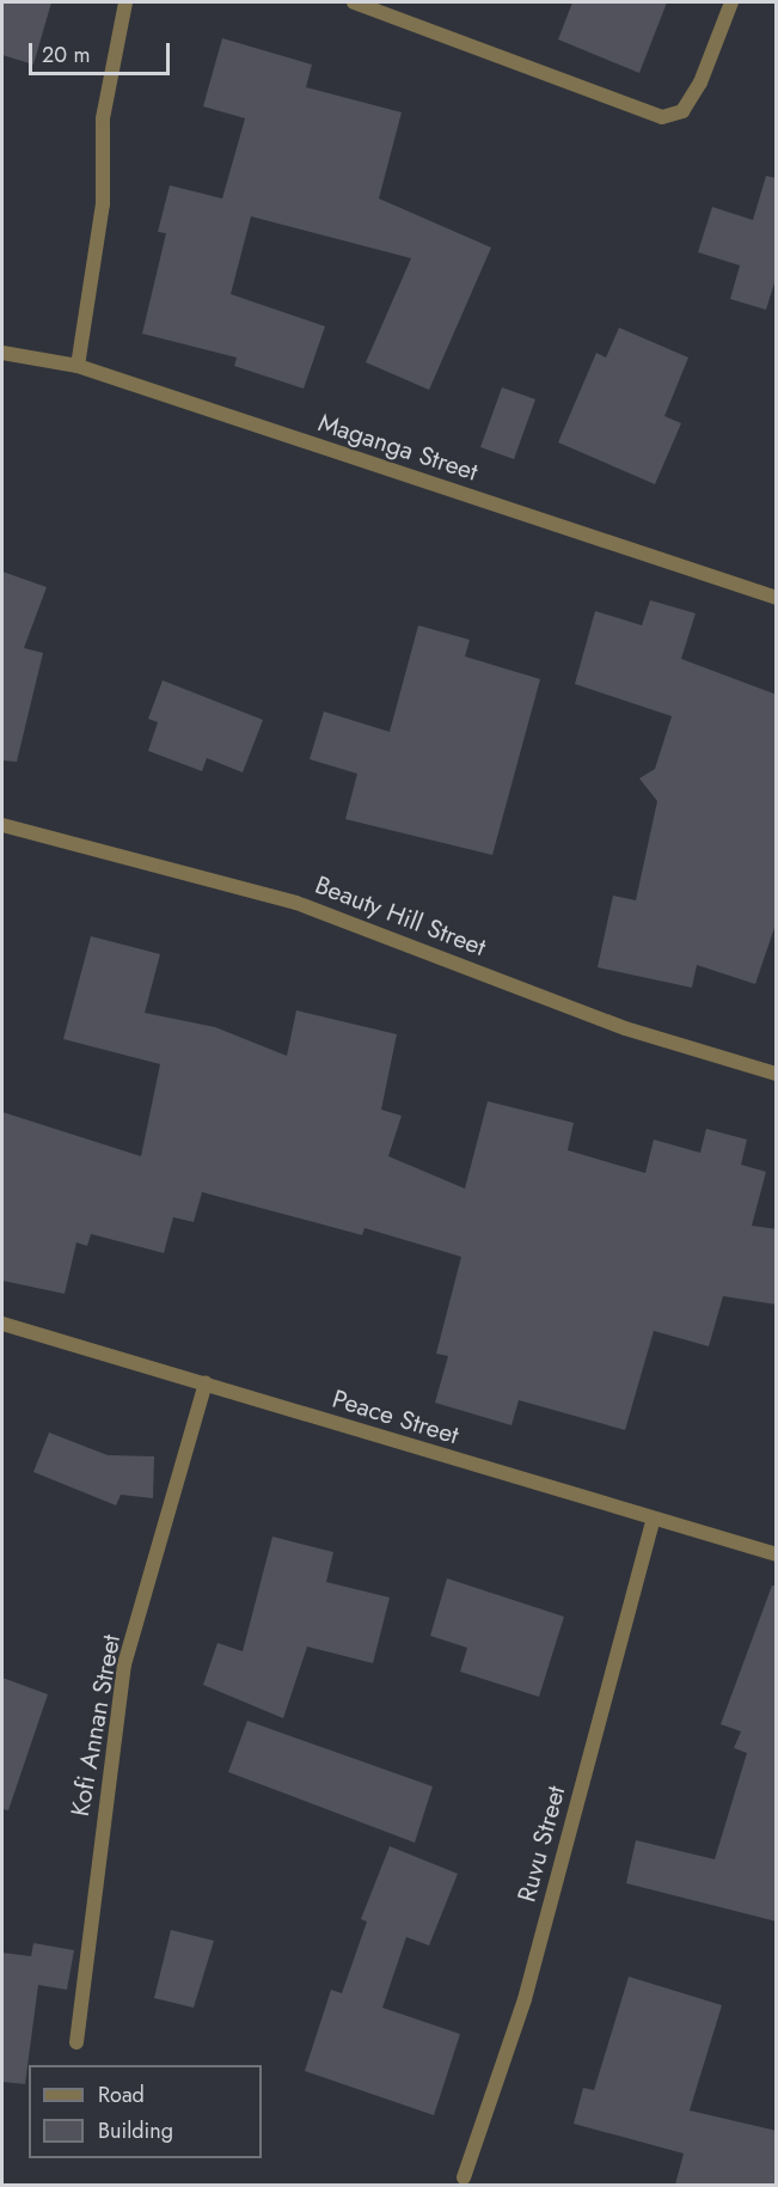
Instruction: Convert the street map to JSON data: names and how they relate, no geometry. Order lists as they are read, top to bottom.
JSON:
{
  "streets": {
    "street": [
      "Maganga Street",
      "Beauty Hill Street",
      "Peace Street",
      "Kofi Annan Street",
      "Ruvu Street"
    ]
  },
  "crossings": [
    ["Peace Street", "Kofi Annan Street"],
    ["Peace Street", "Ruvu Street"]
  ],
  "legend": ["Road", "Building"],
  "scale_bar": "20 m"
}
